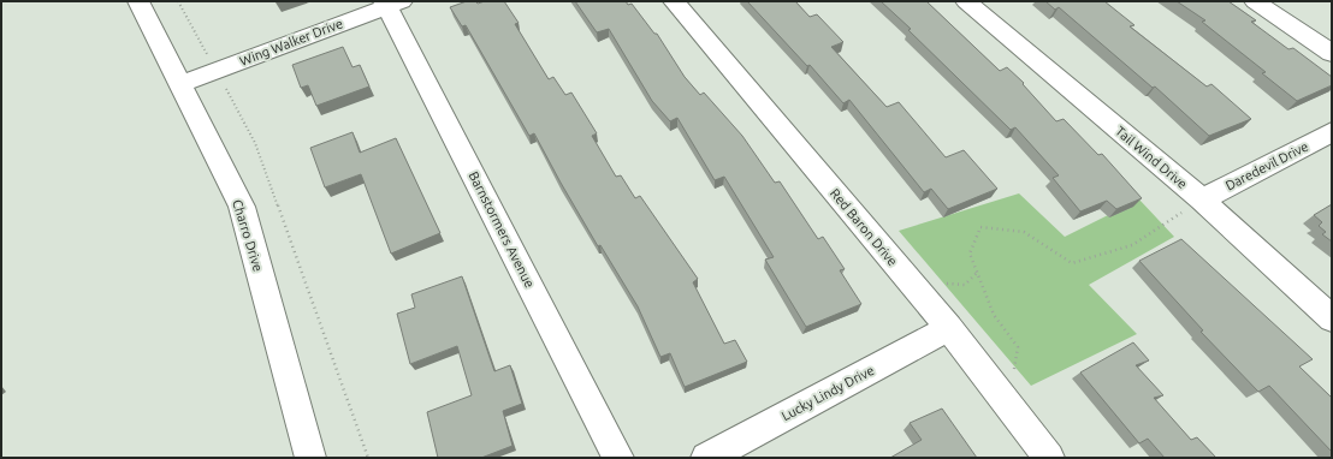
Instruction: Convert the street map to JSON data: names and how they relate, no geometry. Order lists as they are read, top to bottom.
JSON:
{
  "streets": {
    "street": [
      "Wing Walker Drive",
      "Tail Wind Drive",
      "Daredevil Drive",
      "Red Baron Drive",
      "Barnstormers Avenue",
      "Charro Drive",
      "Lucky Lindy Drive"
    ]
  },
  "crossings": [
    ["Wing Walker Drive", "Barnstormers Avenue"],
    ["Wing Walker Drive", "Charro Drive"],
    ["Tail Wind Drive", "Daredevil Drive"],
    ["Red Baron Drive", "Lucky Lindy Drive"]
  ]
}
